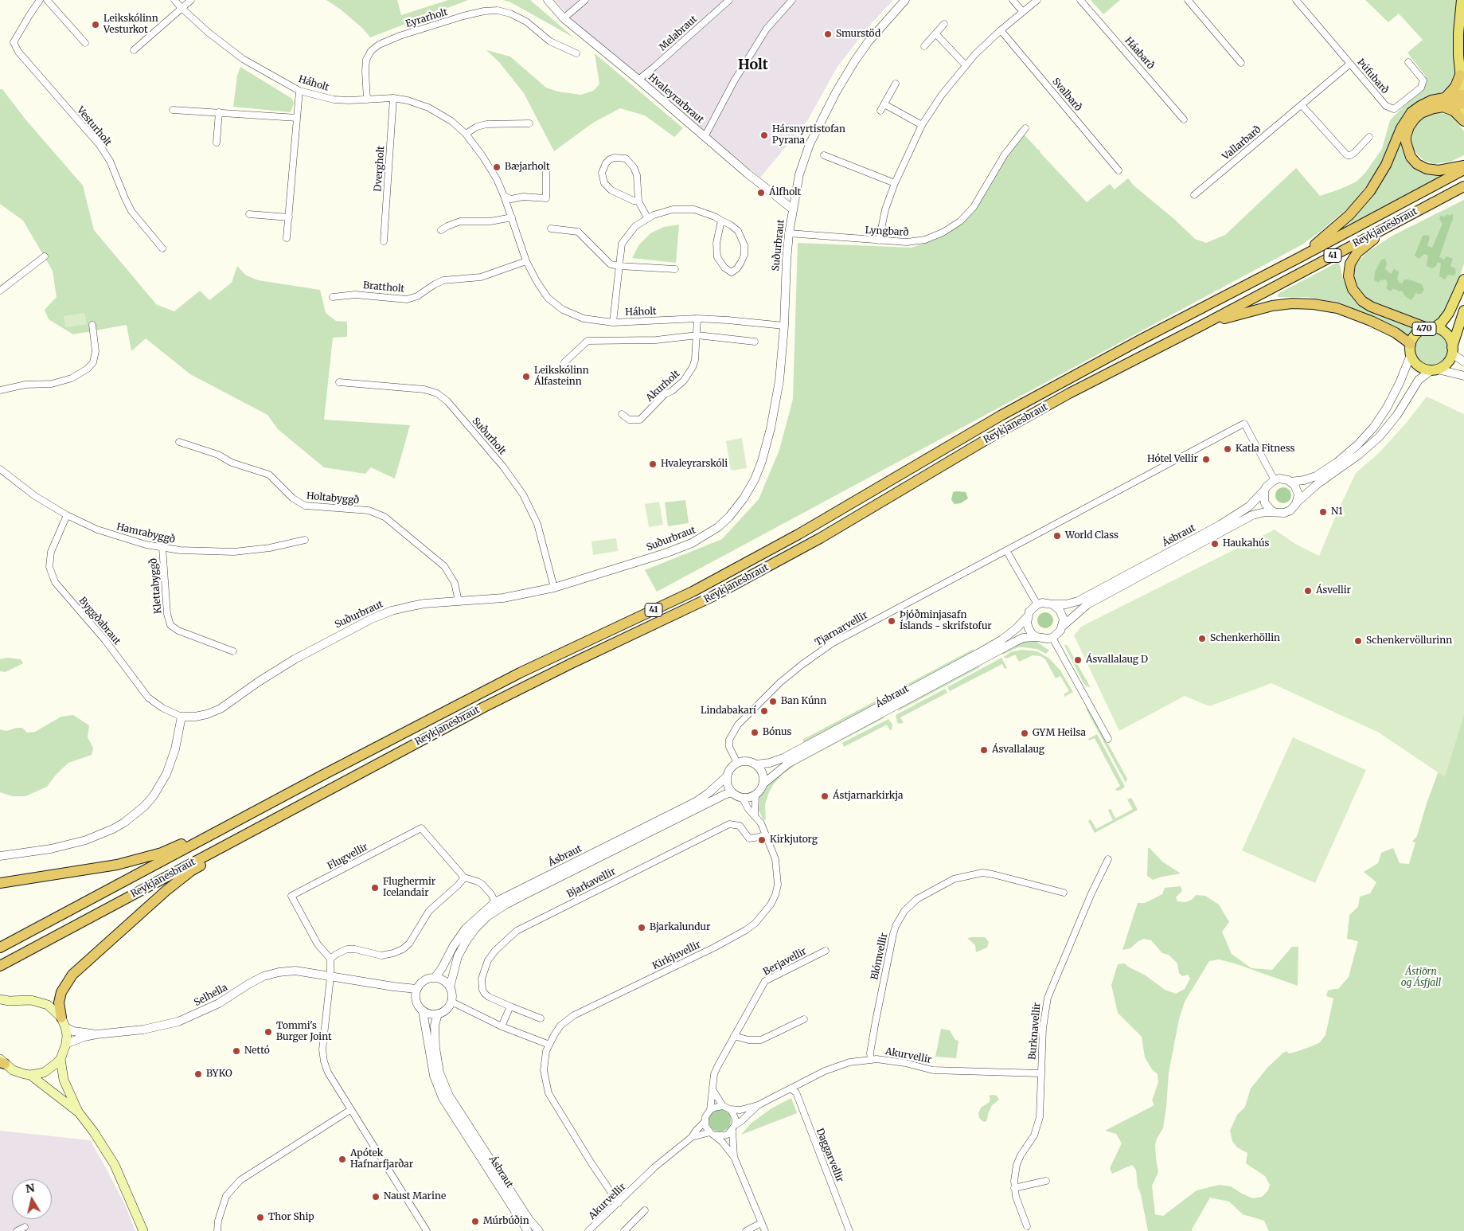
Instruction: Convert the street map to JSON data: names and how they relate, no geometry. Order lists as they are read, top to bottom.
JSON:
{
  "streets": {
    "highway": ["Reykjanesbraut", "41"],
    "main road": ["470"],
    "street": [
      "Eyrarholt",
      "Melabraut",
      "Háabarð",
      "Þúfubarð",
      "Háholt",
      "Svalbarð",
      "Hvaleyrarbraut",
      "Vesturholt",
      "Vallarbarð",
      "Dvergholt",
      "Lyngbarð",
      "Suðurbraut",
      "Brattholt",
      "Akurholt",
      "Suðurholt",
      "Holtabyggð",
      "Hamrabyggð",
      "Ásbraut",
      "Klettabyggð",
      "Byggðabraut",
      "Tjarnarvellir",
      "Flugvellir",
      "Bjarkavellir",
      "Kirkjuvellir",
      "Blómvellir",
      "Berjavellir",
      "Selhella",
      "Burknavellir",
      "Akurvellir",
      "Daggarvellir"
    ]
  },
  "crossings": [
    ["Eyrarholt", "Háholt"],
    ["Melabraut", "Hvaleyrarbraut"],
    ["Þúfubarð", "Vallarbarð"],
    ["Háholt", "Dvergholt"],
    ["Háholt", "Suðurbraut"],
    ["Háholt", "Brattholt"],
    ["Háholt", "Akurholt"],
    ["Hvaleyrarbraut", "Suðurbraut"],
    ["Lyngbarð", "Suðurbraut"],
    ["Suðurbraut", "Suðurholt"],
    ["Suðurbraut", "Holtabyggð"],
    ["Suðurbraut", "Byggðabraut"],
    ["Hamrabyggð", "Klettabyggð"],
    ["Hamrabyggð", "Byggðabraut"],
    ["Ásbraut", "Tjarnarvellir"],
    ["Ásbraut", "Kirkjuvellir"],
    ["Ásbraut", "Selhella"],
    ["Tjarnarvellir", "Kirkjuvellir"],
    ["Bjarkavellir", "Kirkjuvellir"],
    ["Kirkjuvellir", "Akurvellir"],
    ["Blómvellir", "Akurvellir"],
    ["Berjavellir", "Akurvellir"],
    ["Burknavellir", "Akurvellir"],
    ["Akurvellir", "Daggarvellir"]
  ],
  "districts": ["Holt"],
  "parks": ["Ástjörn og Ásfjall"],
  "places": [
    "Leikskólinn Vesturkot",
    "Smurstöd",
    "Hársnyrtistofan Pyrana",
    "Bæjarholt",
    "Álfholt",
    "Leikskólinn Álfasteinn",
    "Katla Fitness",
    "Hótel Vellir",
    "Hvaleyrarskóli",
    "N1",
    "World Class",
    "Haukahús",
    "Ásvellir",
    "Þjóðminjasafn Íslands - skrifstofur",
    "Schenkerhöllin",
    "Schenkervöllurinn",
    "Ásvallalaug D",
    "Ban Kúnn",
    "Lindabakarí",
    "Bónus",
    "GYM Heilsa",
    "Ásvallalaug",
    "Ástjarnarkirkja",
    "Kirkjutorg",
    "Flughermir Icelandair",
    "Bjarkalundur",
    "Tommi's Burger Joint",
    "Nettó",
    "BYKO",
    "Apótek Hafnarfjarðar",
    "Naust Marine",
    "Thor Ship",
    "Múrbúðin"
  ],
  "north": "top"
}
